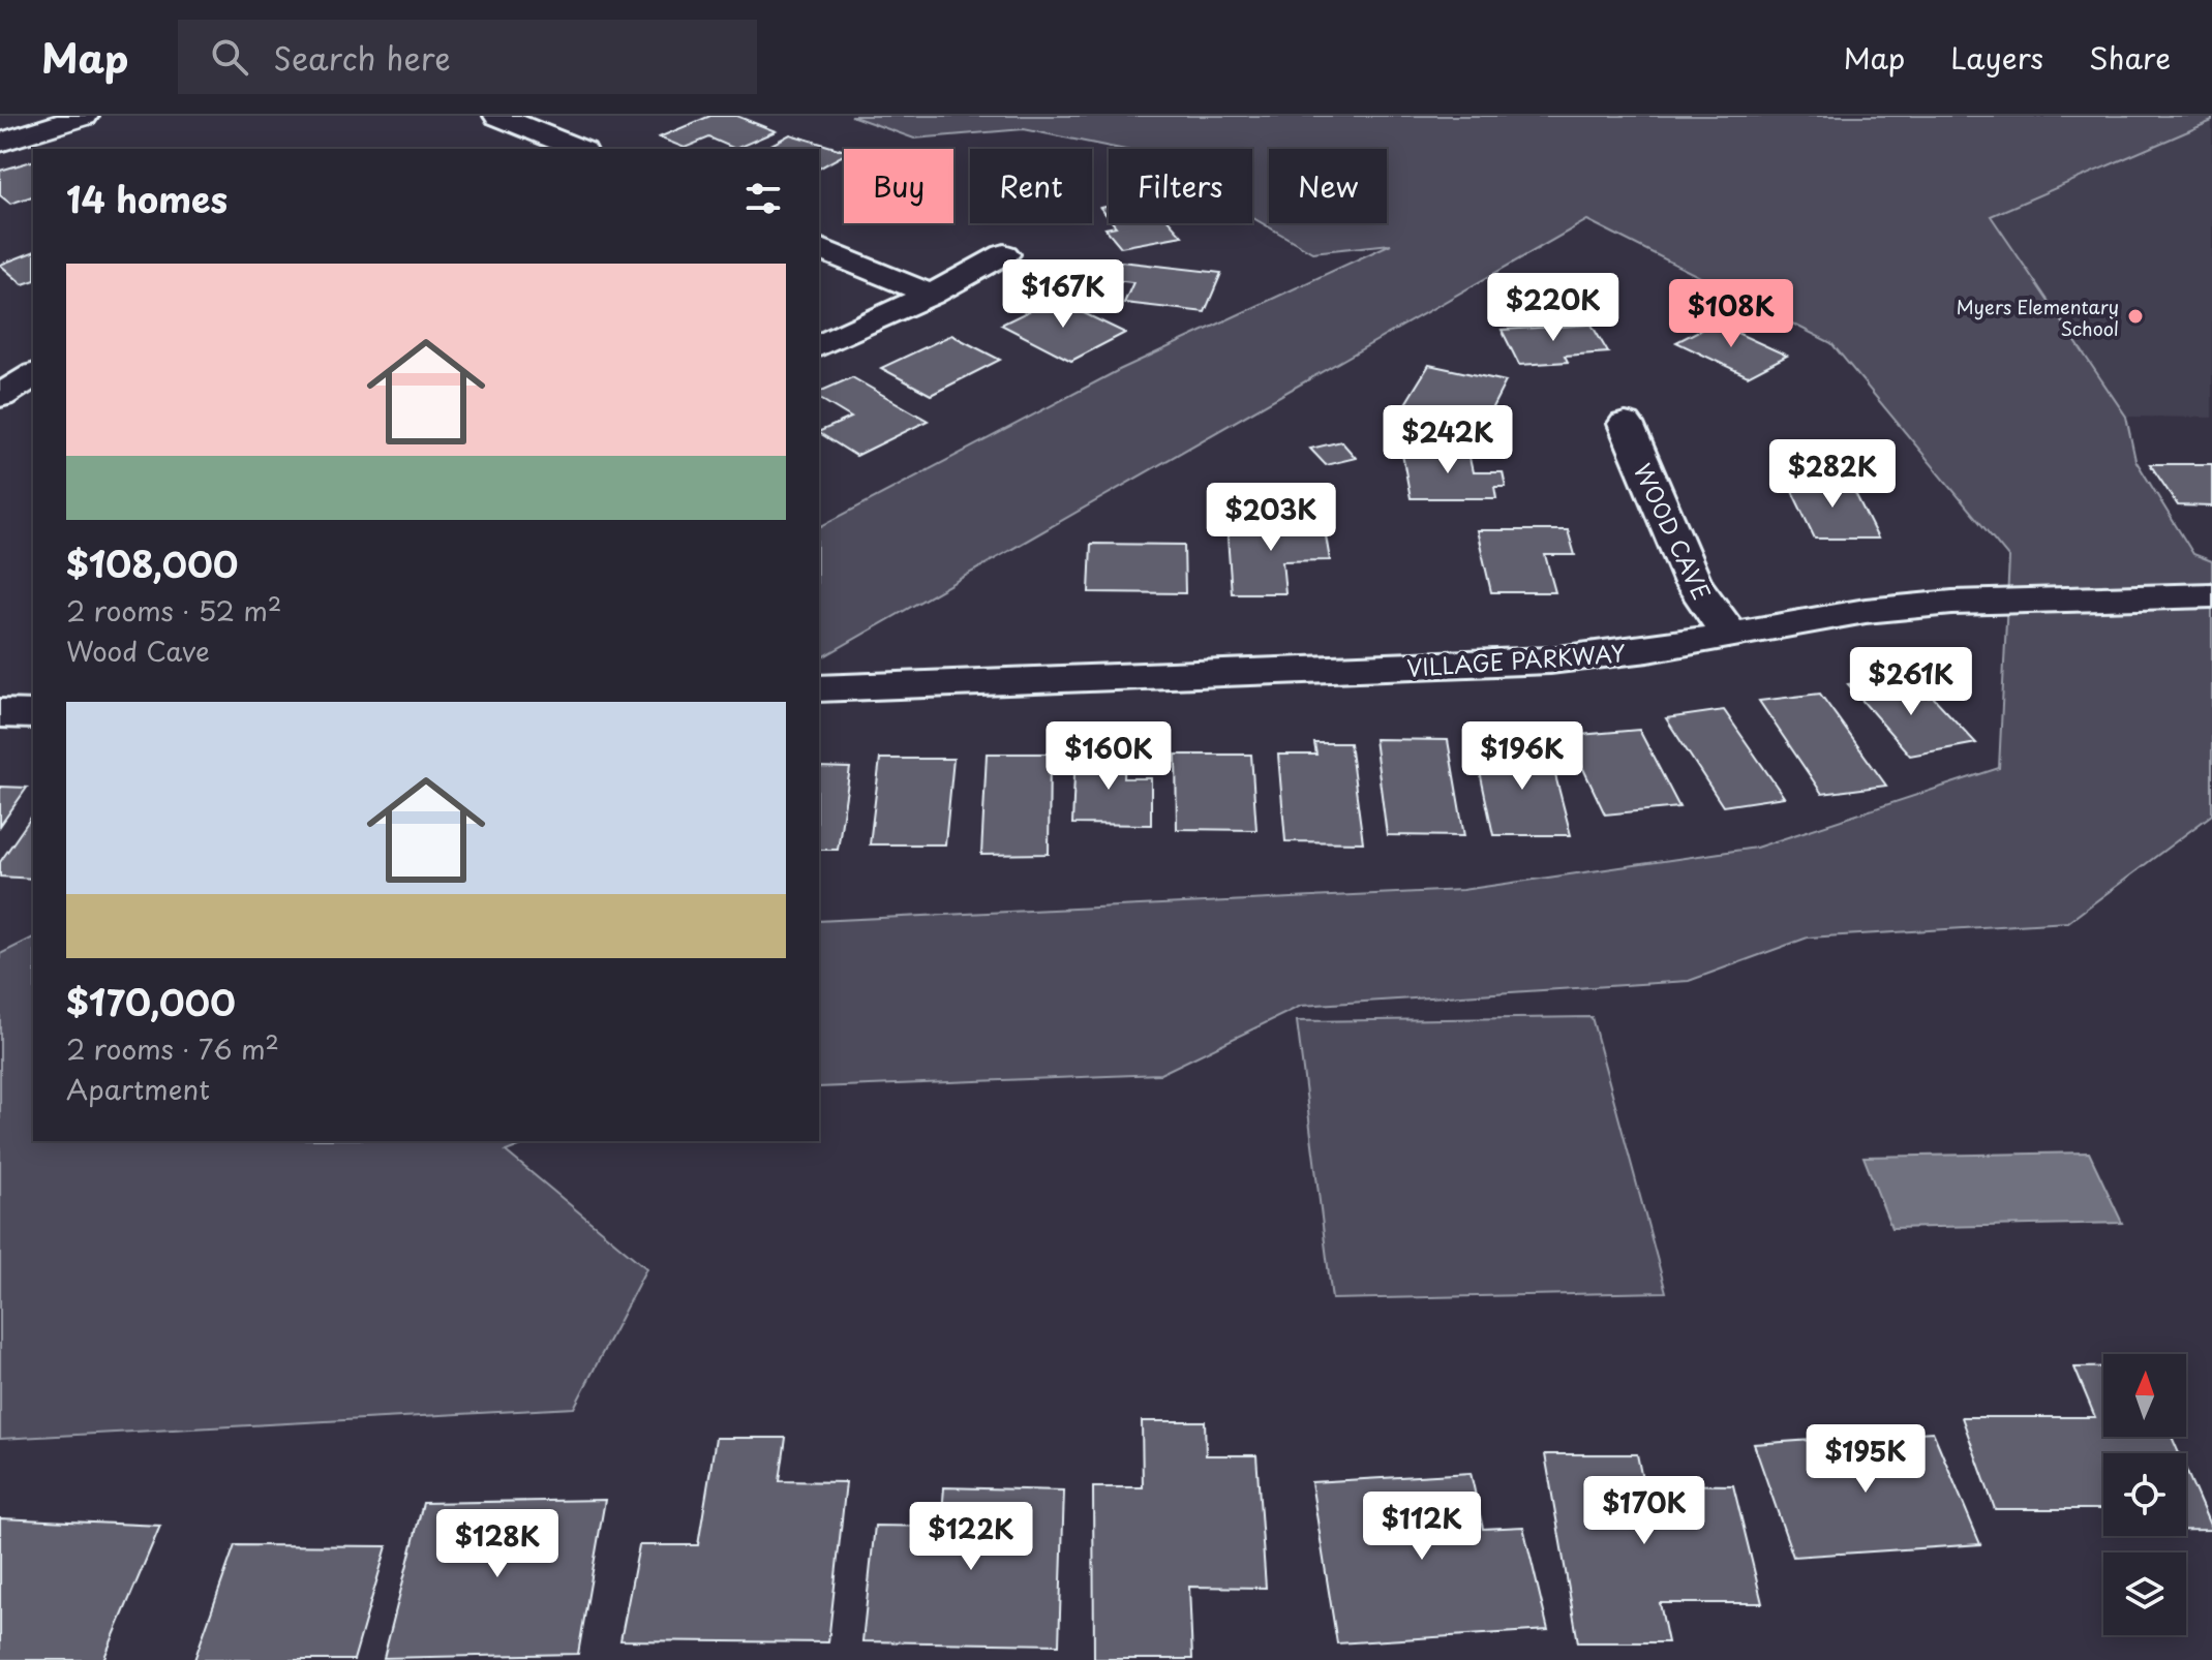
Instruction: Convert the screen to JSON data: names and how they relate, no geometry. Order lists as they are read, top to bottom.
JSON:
{
  "streets": {
    "street": ["WOOD CAVE", "VILLAGE PARKWAY"]
  },
  "crossings": [
    ["WOOD CAVE", "VILLAGE PARKWAY"]
  ],
  "places": ["Myers Elementary School"],
  "north": "top",
  "page": {
    "header": "Map",
    "search": "Search here",
    "nav": ["Map", "Layers", "Share"],
    "chip": [
      "Buy",
      "Rent",
      "Filters",
      "New"
    ],
    "heading": "14 homes",
    "list": [
      {
        "name": "$108,000",
        "note": "2 rooms · 52 m² · Wood Cave"
      },
      {
        "name": "$170,000",
        "note": "2 rooms · 76 m² · Apartment"
      }
    ],
    "price": [
      "$167K",
      "$220K",
      "$108K",
      "$242K",
      "$282K",
      "$203K",
      "$261K",
      "$160K",
      "$196K",
      "$195K",
      "$170K",
      "$112K",
      "$122K",
      "$128K"
    ]
  }
}
